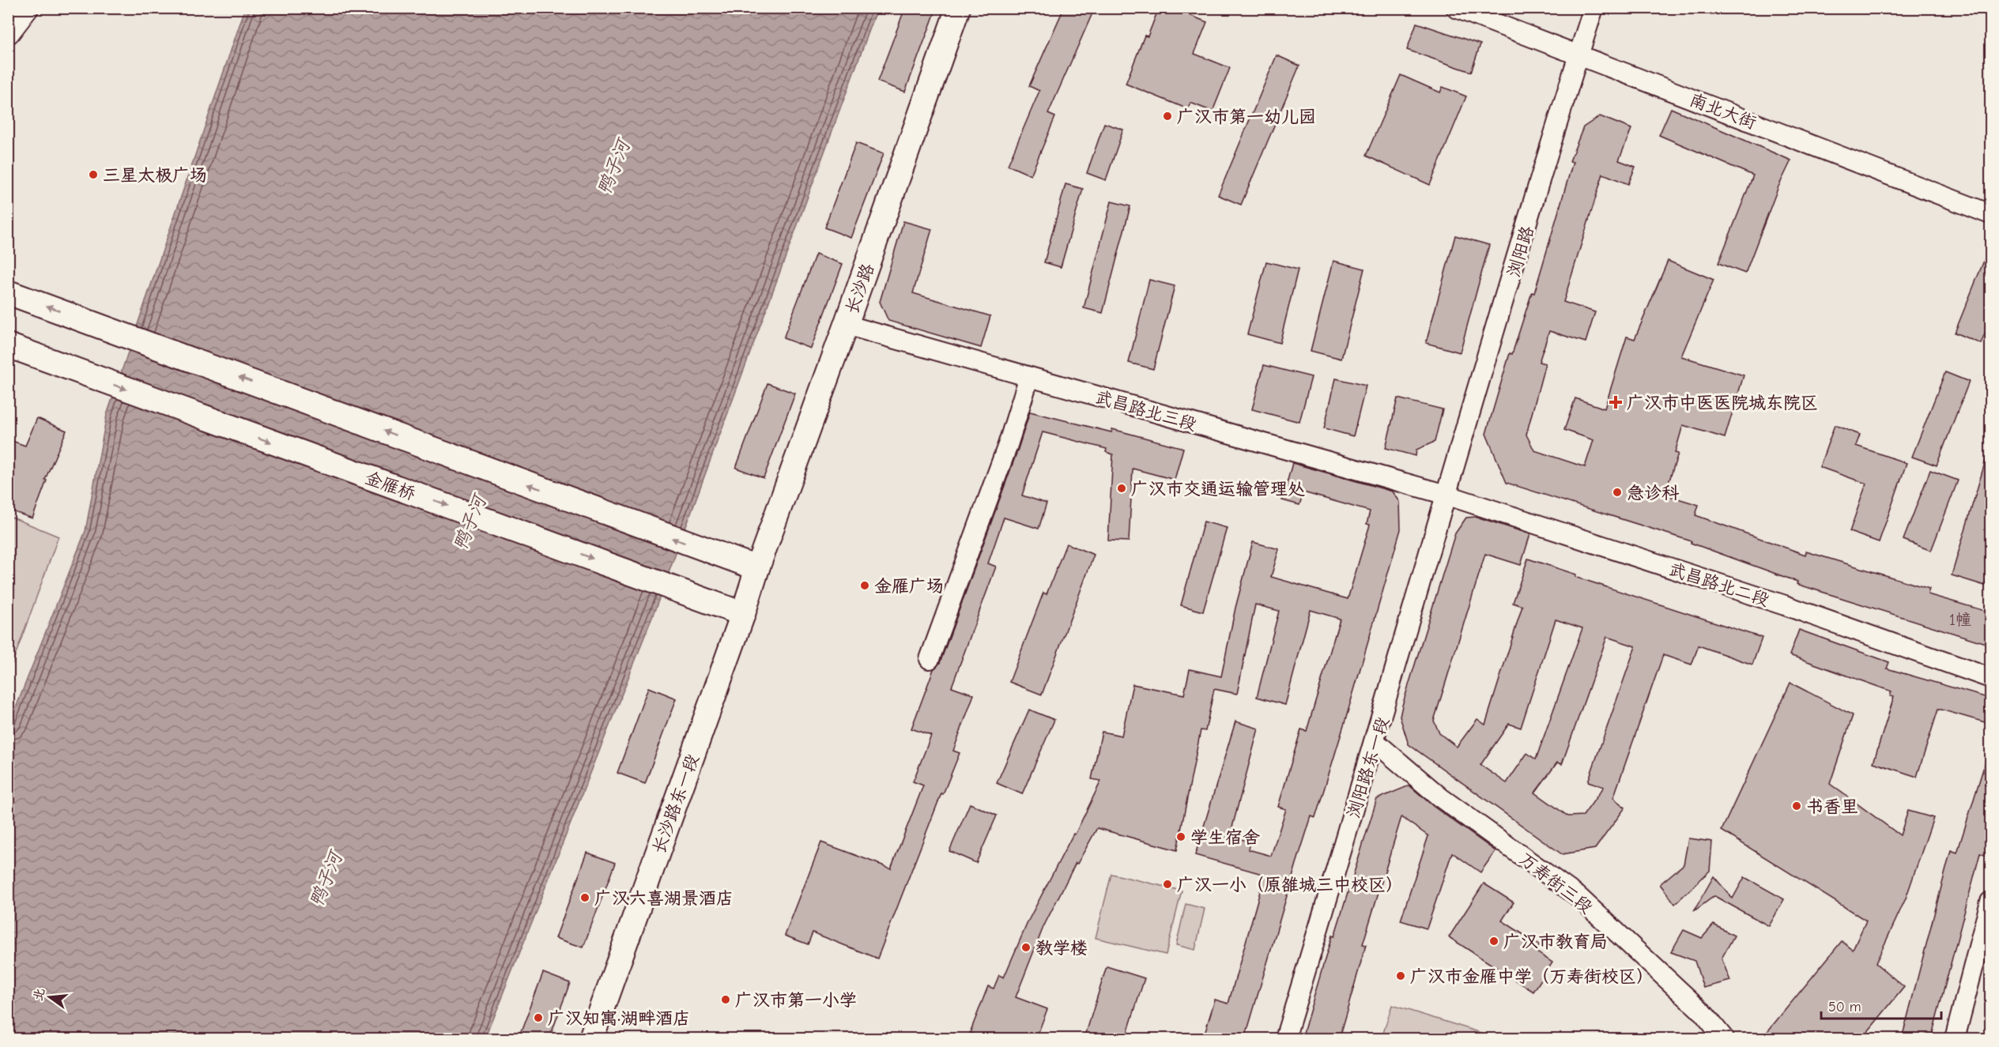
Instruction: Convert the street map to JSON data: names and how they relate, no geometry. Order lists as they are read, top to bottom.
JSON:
{
  "streets": {
    "main road": ["长沙路", "金雁桥", "长沙路东一段"],
    "street": [
      "南北大街",
      "浏阳路",
      "武昌路北三段",
      "武昌路北二段",
      "浏阳路东一段",
      "万寿街三段"
    ]
  },
  "crossings": [
    ["南北大街", "浏阳路"],
    ["浏阳路", "武昌路北三段"],
    ["浏阳路", "武昌路北二段"],
    ["浏阳路", "浏阳路东一段"],
    ["长沙路", "武昌路北三段"],
    ["长沙路", "长沙路东一段"],
    ["武昌路北三段", "武昌路北二段"],
    ["武昌路北三段", "浏阳路东一段"],
    ["金雁桥", "长沙路东一段"],
    ["武昌路北二段", "浏阳路东一段"],
    ["浏阳路东一段", "万寿街三段"]
  ],
  "water": ["鸭子河"],
  "places": {
    "other": [
      "广汉市第一幼儿园",
      "三星太极广场",
      "广汉市交通运输管理处",
      "急诊科",
      "金雁广场",
      "书香里",
      "学生宿舍",
      "广汉一小（原雒城三中校区）",
      "广汉六喜湖景酒店",
      "广汉市教育局",
      "教学楼",
      "广汉市金雁中学（万寿街校区）",
      "广汉市第一小学",
      "广汉知寓·湖畔酒店"
    ],
    "health": ["广汉市中医医院城东院区"]
  },
  "house_numbers": ["1幢"],
  "scale_bar": "50 m",
  "north": "left"
}
